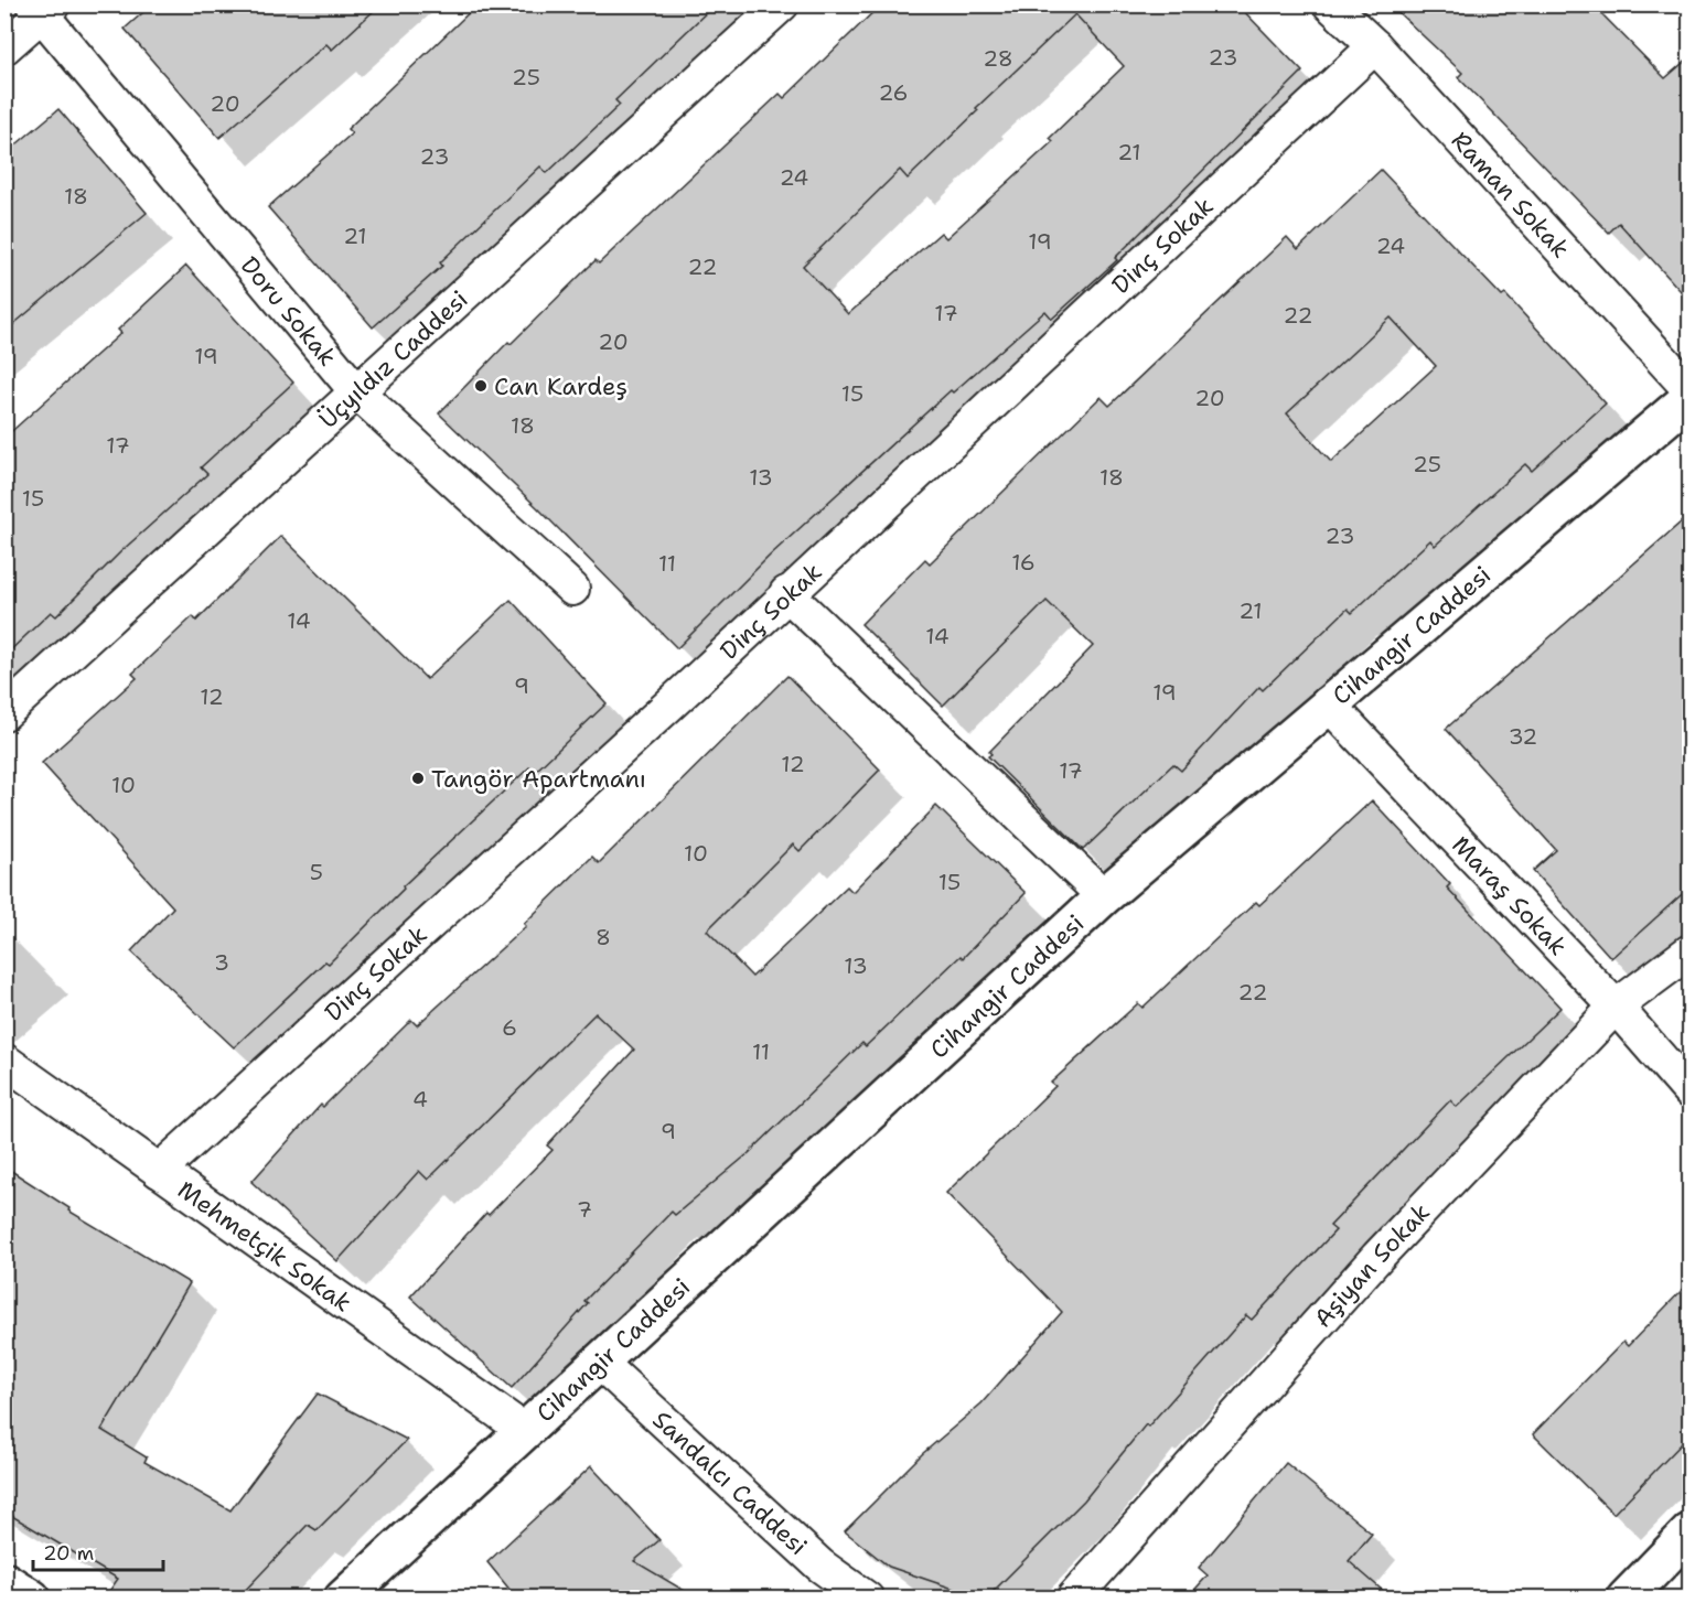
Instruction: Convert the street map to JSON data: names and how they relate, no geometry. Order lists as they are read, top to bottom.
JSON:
{
  "streets": {
    "main road": ["Cihangir Caddesi"],
    "street": [
      "Raman Sokak",
      "Dinç Sokak",
      "Doru Sokak",
      "Üçyıldız Caddesi",
      "Maraş Sokak",
      "Mehmetçik Sokak",
      "Aşiyan Sokak",
      "Sandalcı Caddesi"
    ]
  },
  "crossings": [
    ["Raman Sokak", "Dinç Sokak"],
    ["Dinç Sokak", "Mehmetçik Sokak"],
    ["Doru Sokak", "Üçyıldız Caddesi"],
    ["Cihangir Caddesi", "Maraş Sokak"],
    ["Cihangir Caddesi", "Mehmetçik Sokak"],
    ["Cihangir Caddesi", "Sandalcı Caddesi"],
    ["Maraş Sokak", "Aşiyan Sokak"]
  ],
  "places": ["Can Kardeş", "Tangör Apartmanı"],
  "house_numbers": [
    "23",
    "28",
    "25",
    "26",
    "20",
    "21",
    "23",
    "24",
    "18",
    "21",
    "19",
    "24",
    "22",
    "17",
    "22",
    "20",
    "19",
    "15",
    "20",
    "18",
    "17",
    "25",
    "13",
    "18",
    "15",
    "23",
    "16",
    "11",
    "21",
    "14",
    "14",
    "9",
    "19",
    "12",
    "32",
    "12",
    "17",
    "10",
    "10",
    "5",
    "15",
    "8",
    "3",
    "13",
    "22",
    "6",
    "11",
    "4",
    "9",
    "7"
  ],
  "scale_bar": "20 m"
}
